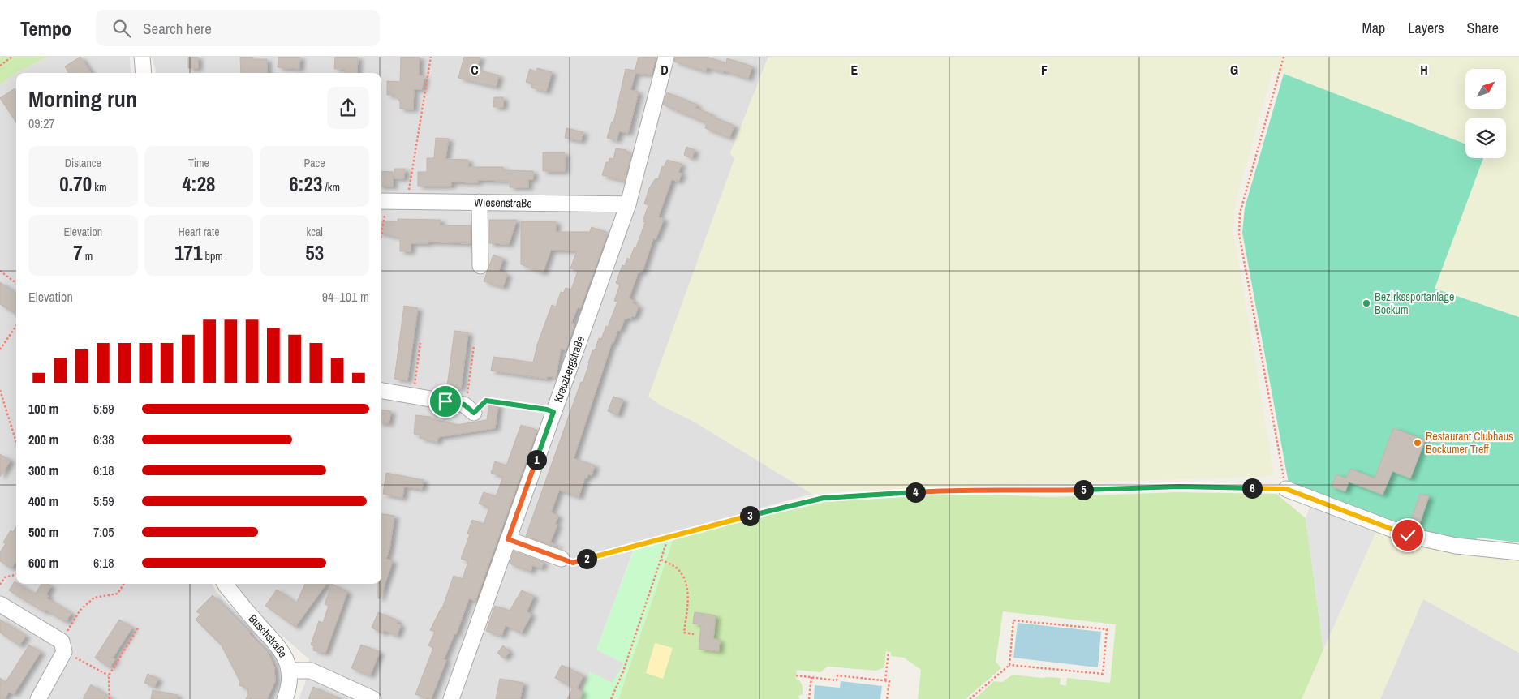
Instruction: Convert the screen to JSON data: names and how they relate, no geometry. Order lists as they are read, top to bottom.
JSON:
{
  "streets": {
    "street": ["Wiesenstraße", "Kreuzbergstraße", "Buschstraße"]
  },
  "crossings": [
    ["Wiesenstraße", "Kreuzbergstraße"]
  ],
  "places": ["Bezirkssportanlage Bockum", "Restaurant Clubhaus Bockumer Treff"],
  "north": "top right",
  "page": {
    "header": "Tempo",
    "search": "Search here",
    "nav": ["Map", "Layers", "Share"],
    "heading": ["Morning run", "09:27"],
    "stats": [
      ["Distance", "0.70 km"],
      ["Time", "4:28"],
      ["Pace", "6:23 /km"],
      ["Elevation", "7 m"],
      ["Heart rate", "171 bpm"],
      ["kcal", "53"]
    ],
    "chart": ["Elevation", "94–101 m"],
    "list": [
      {
        "name": "100 m",
        "note": "5:59"
      },
      {
        "name": "200 m",
        "note": "6:38"
      },
      {
        "name": "300 m",
        "note": "6:18"
      },
      {
        "name": "400 m",
        "note": "5:59"
      },
      {
        "name": "500 m",
        "note": "7:05"
      },
      {
        "name": "600 m",
        "note": "6:18"
      }
    ],
    "pins": [
      "1",
      "6",
      "5",
      "4",
      "3",
      "2"
    ]
  },
  "grid": {
    "columns": [
      "C",
      "D",
      "E",
      "F",
      "G",
      "H"
    ]
  }
}
